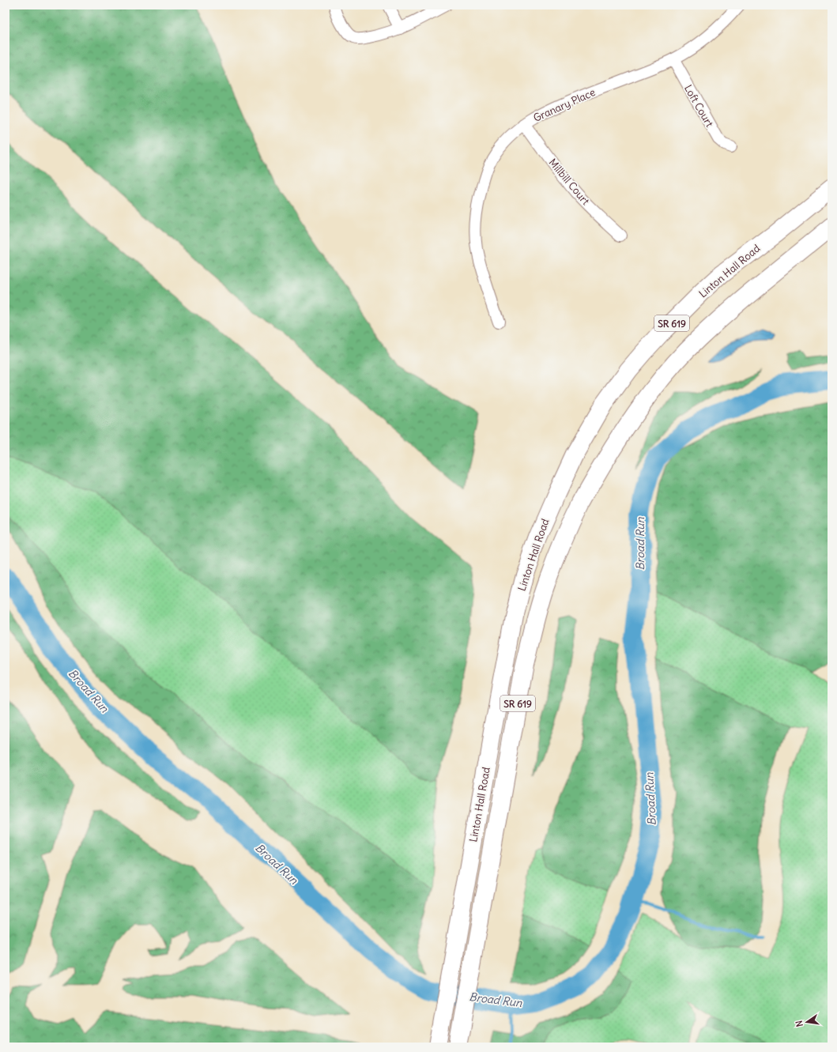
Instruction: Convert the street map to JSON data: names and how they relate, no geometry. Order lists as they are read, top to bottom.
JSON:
{
  "streets": {
    "main road": ["Linton Hall Road", "SR 619"],
    "street": ["Granary Place", "Loft Court", "Millbill Court"]
  },
  "crossings": [
    ["Granary Place", "Loft Court"],
    ["Granary Place", "Millbill Court"]
  ],
  "water": ["Broad Run"],
  "north": "left"
}
